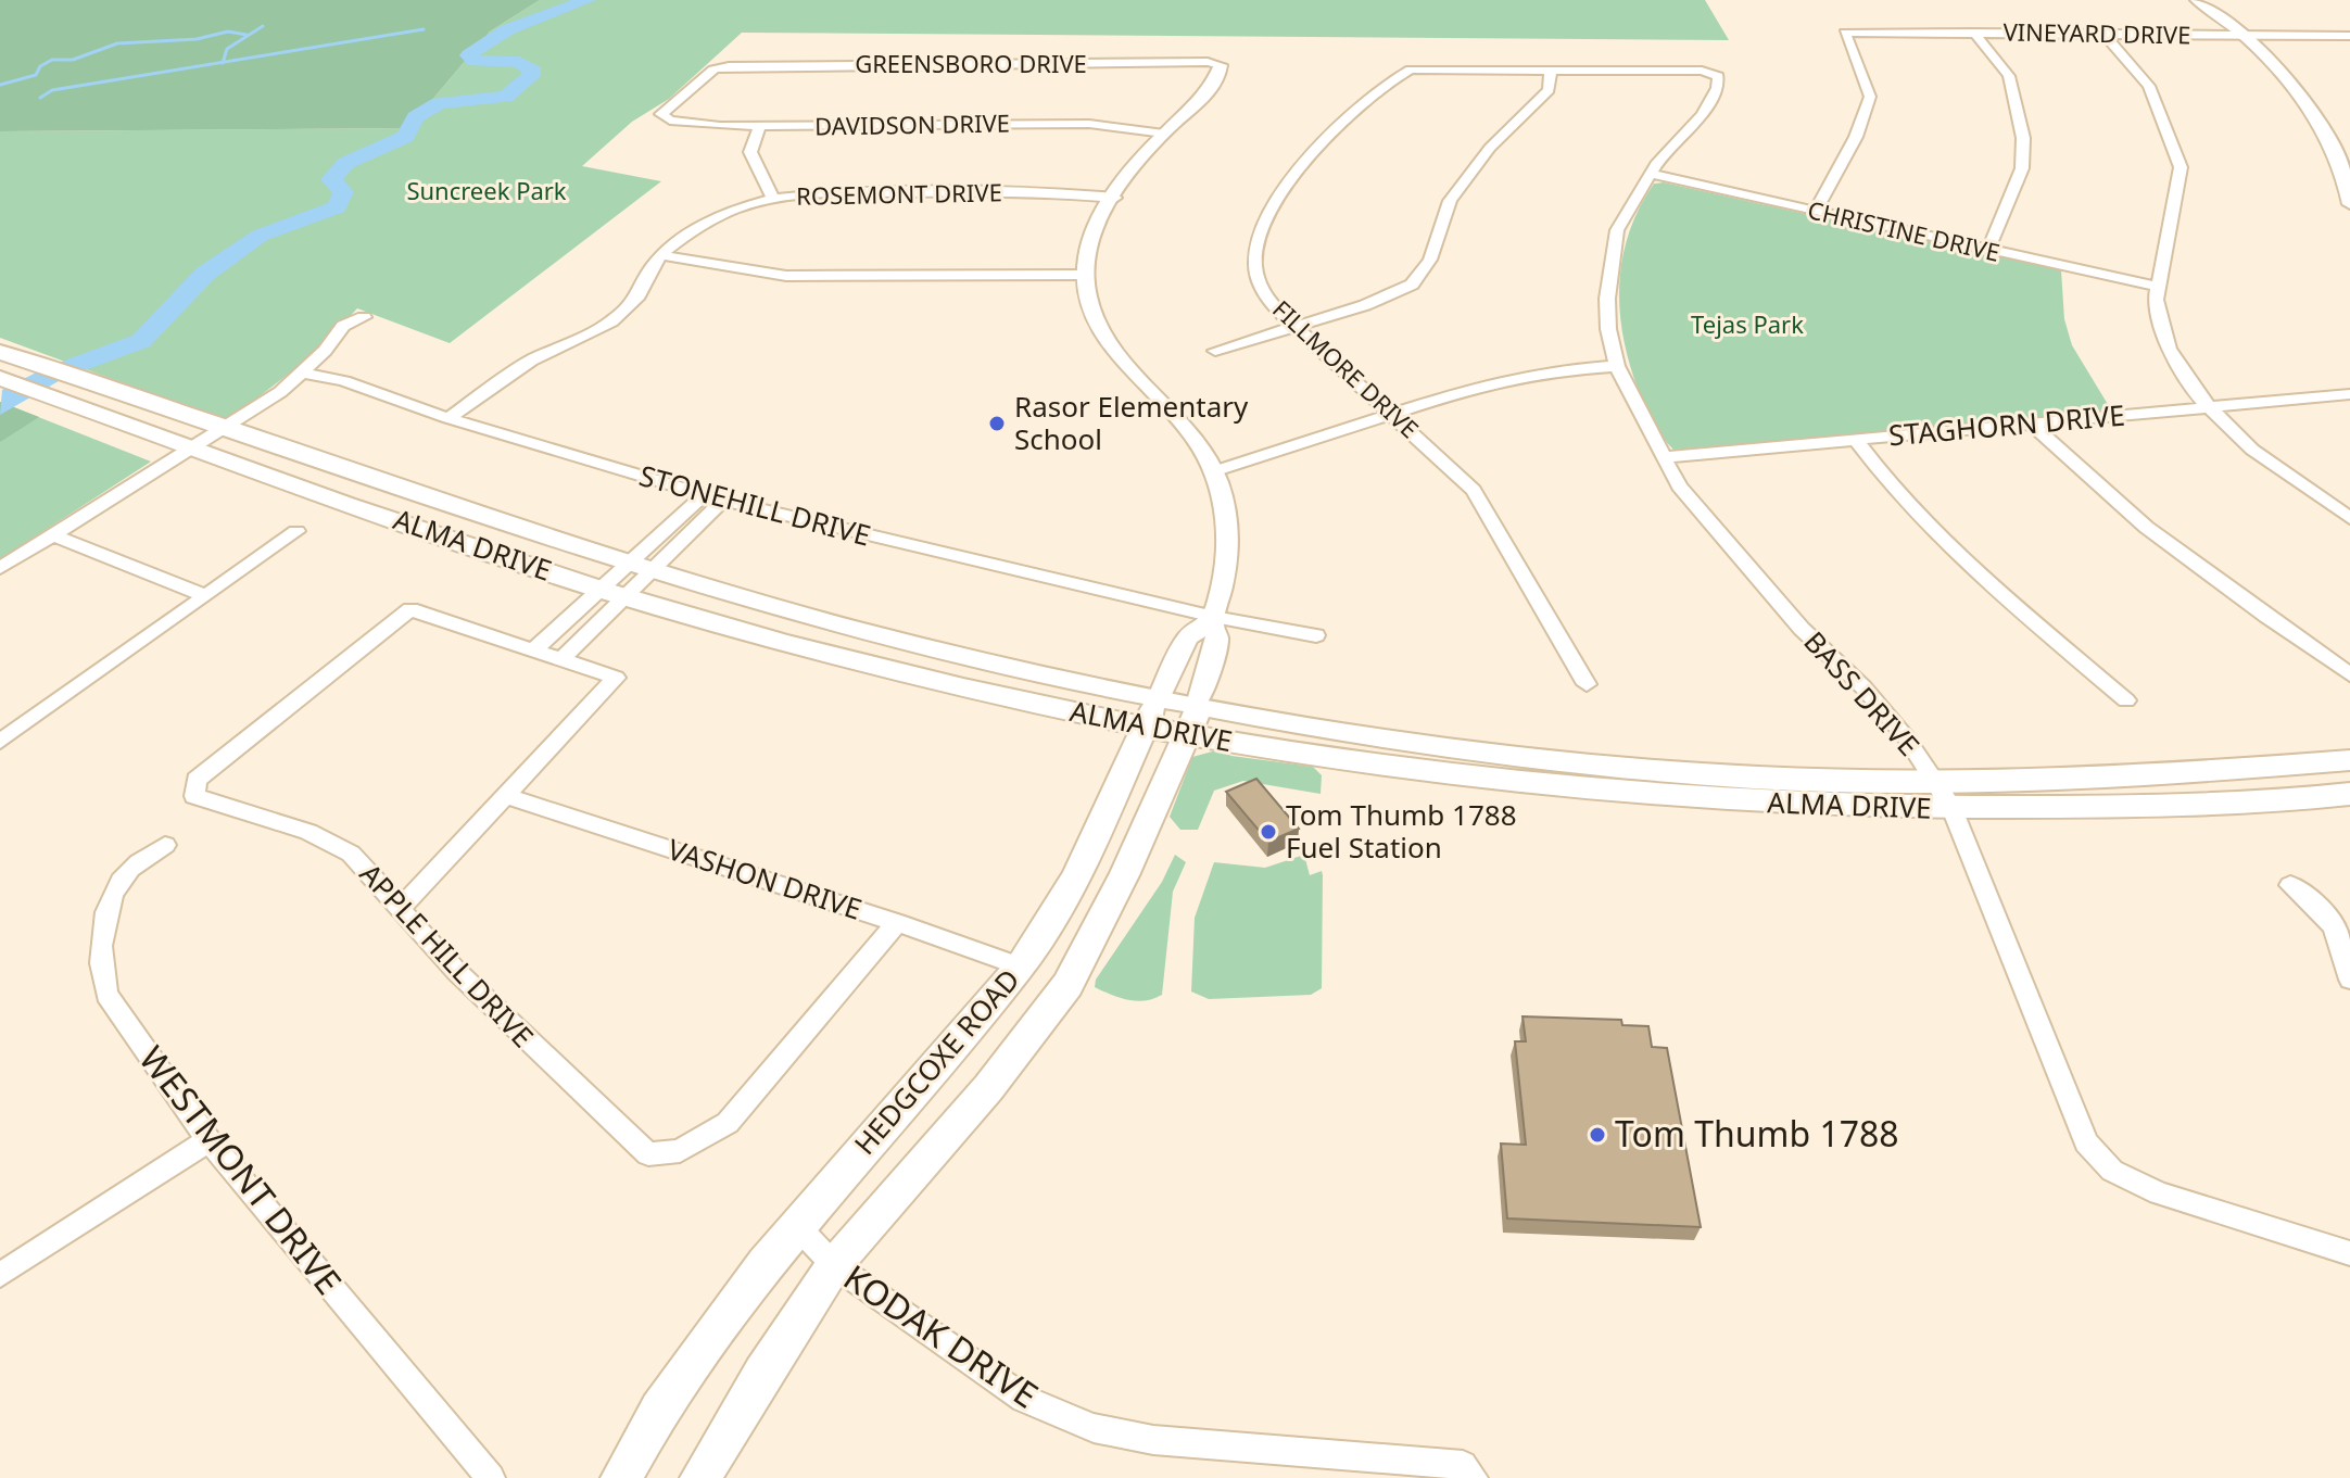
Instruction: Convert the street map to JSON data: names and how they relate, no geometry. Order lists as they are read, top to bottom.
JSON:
{
  "streets": {
    "main road": ["ALMA DRIVE", "HEDGCOXE ROAD"],
    "street": [
      "VINEYARD DRIVE",
      "GREENSBORO DRIVE",
      "DAVIDSON DRIVE",
      "ROSEMONT DRIVE",
      "CHRISTINE DRIVE",
      "FILLMORE DRIVE",
      "STAGHORN DRIVE",
      "STONEHILL DRIVE",
      "BASS DRIVE",
      "VASHON DRIVE",
      "APPLE HILL DRIVE",
      "WESTMONT DRIVE",
      "KODAK DRIVE"
    ]
  },
  "crossings": [
    ["VINEYARD DRIVE", "CHRISTINE DRIVE"],
    ["GREENSBORO DRIVE", "DAVIDSON DRIVE"],
    ["GREENSBORO DRIVE", "HEDGCOXE ROAD"],
    ["DAVIDSON DRIVE", "HEDGCOXE ROAD"],
    ["ROSEMONT DRIVE", "STONEHILL DRIVE"],
    ["ROSEMONT DRIVE", "HEDGCOXE ROAD"],
    ["CHRISTINE DRIVE", "BASS DRIVE"],
    ["FILLMORE DRIVE", "BASS DRIVE"],
    ["STAGHORN DRIVE", "BASS DRIVE"],
    ["STONEHILL DRIVE", "HEDGCOXE ROAD"],
    ["ALMA DRIVE", "BASS DRIVE"],
    ["ALMA DRIVE", "HEDGCOXE ROAD"],
    ["VASHON DRIVE", "APPLE HILL DRIVE"],
    ["VASHON DRIVE", "HEDGCOXE ROAD"],
    ["HEDGCOXE ROAD", "KODAK DRIVE"]
  ],
  "parks": ["Suncreek Park", "Tejas Park"],
  "places": ["Rasor Elementary School", "Tom Thumb 1788 Fuel Station", "Tom Thumb 1788"]
}
